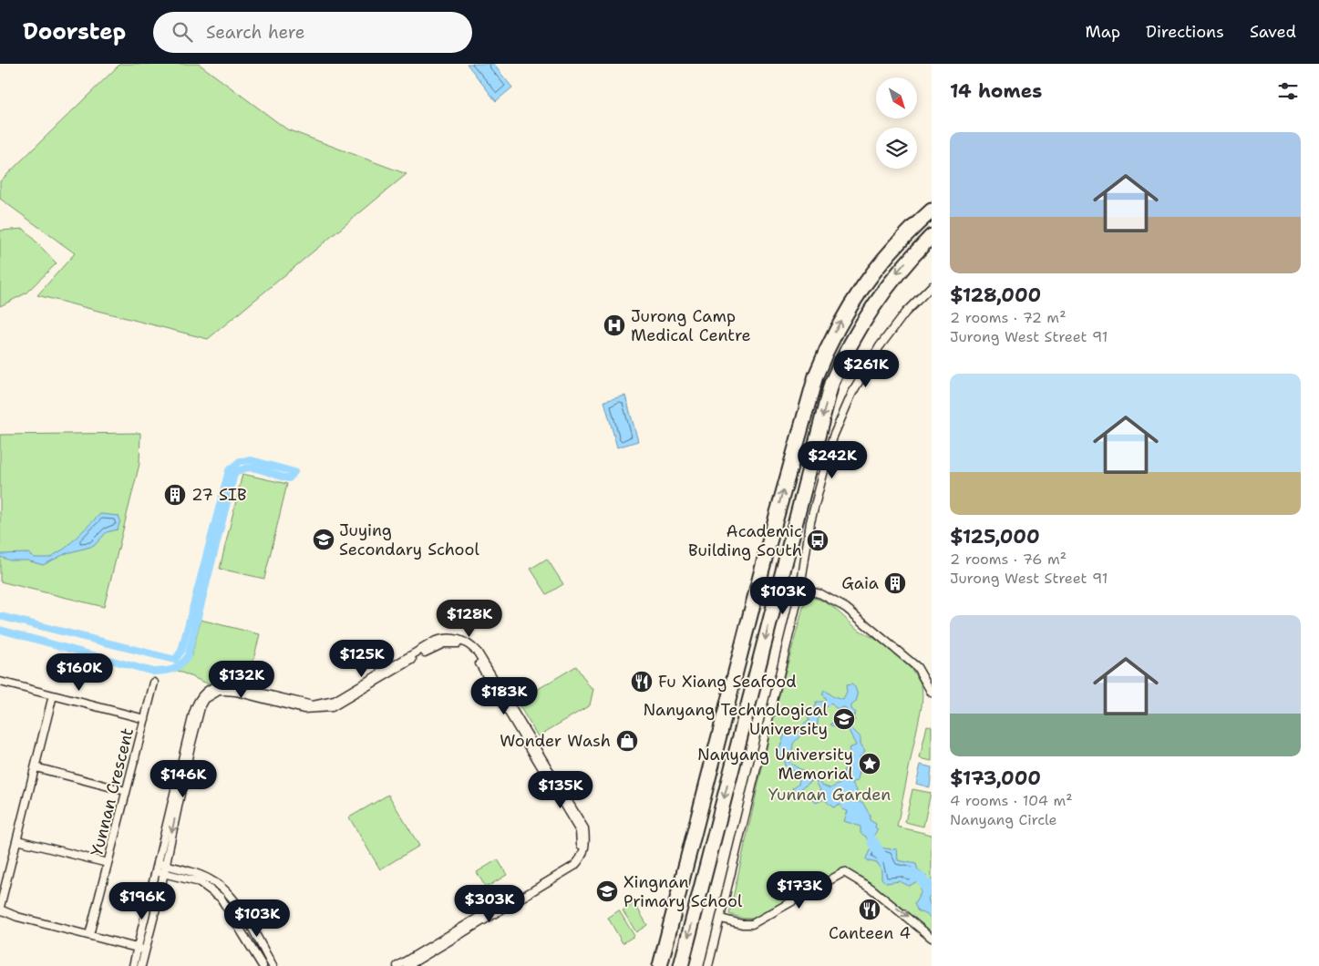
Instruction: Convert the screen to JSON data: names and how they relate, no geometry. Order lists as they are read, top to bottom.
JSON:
{
  "streets": {
    "street": ["Yunnan Crescent"]
  },
  "parks": ["Yunnan Garden"],
  "places": {
    "hospital": ["Jurong Camp Medical Centre"],
    "building": ["27 SIB", "Gaia"],
    "school or university": ["Juying Secondary School", "Nanyang Technological University", "Xingnan Primary School"],
    "bus stop": ["Academic Building South"],
    "restaurant": ["Fu Xiang Seafood", "Canteen 4"],
    "shop": ["Wonder Wash"],
    "place": ["Nanyang University Memorial"]
  },
  "north": "bottom right",
  "page": {
    "header": "Doorstep",
    "search": "Search here",
    "nav": ["Map", "Directions", "Saved"],
    "heading": "14 homes",
    "list": [
      {
        "name": "$128,000",
        "note": "2 rooms · 72 m² · Jurong West Street 91"
      },
      {
        "name": "$125,000",
        "note": "2 rooms · 76 m² · Jurong West Street 91"
      },
      {
        "name": "$173,000",
        "note": "4 rooms · 104 m² · Nanyang Circle"
      }
    ],
    "price": [
      "$261K",
      "$242K",
      "$103K",
      "$128K",
      "$125K",
      "$160K",
      "$132K",
      "$183K",
      "$146K",
      "$135K",
      "$173K",
      "$196K",
      "$303K",
      "$103K"
    ]
  }
}
